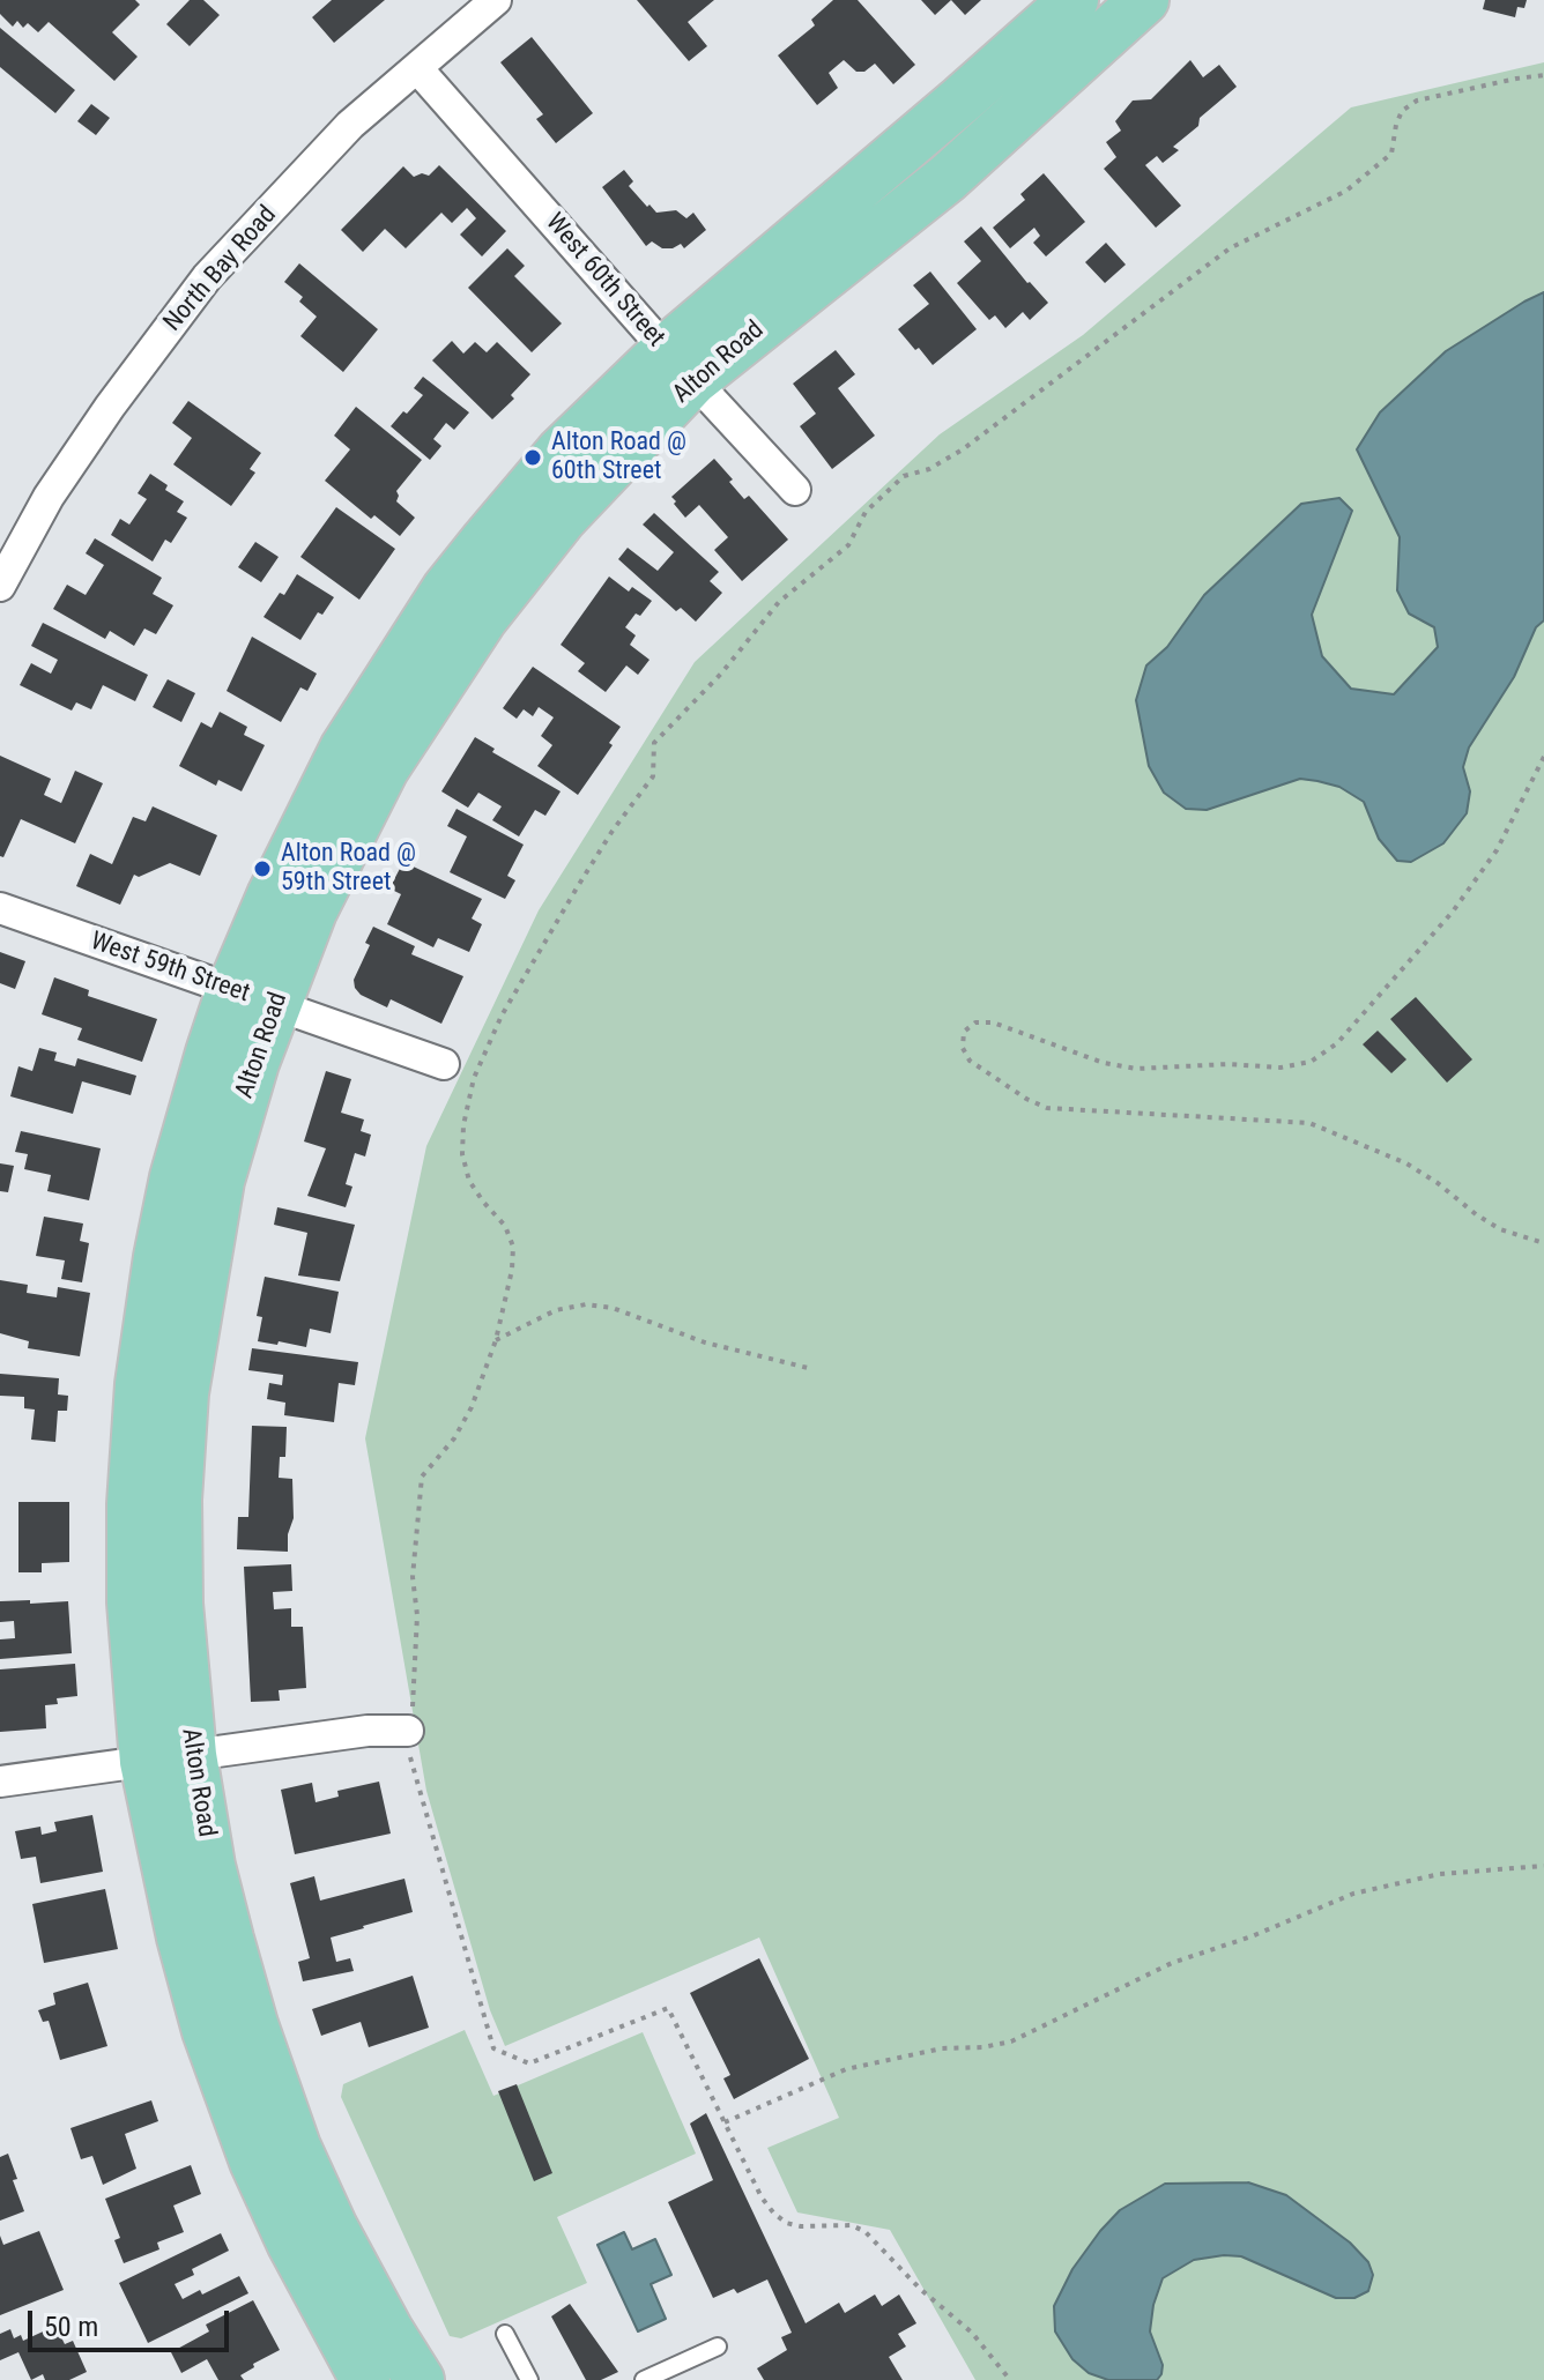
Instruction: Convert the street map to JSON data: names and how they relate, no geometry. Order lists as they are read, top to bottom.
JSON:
{
  "streets": {
    "main road": ["Alton Road"],
    "street": ["North Bay Road", "West 60th Street", "West 59th Street"]
  },
  "crossings": [
    ["North Bay Road", "West 60th Street"],
    ["West 60th Street", "Alton Road"],
    ["Alton Road", "West 59th Street"]
  ],
  "places": ["Alton Road @ 60th Street", "Alton Road @ 59th Street"],
  "scale_bar": "50 m"
}
